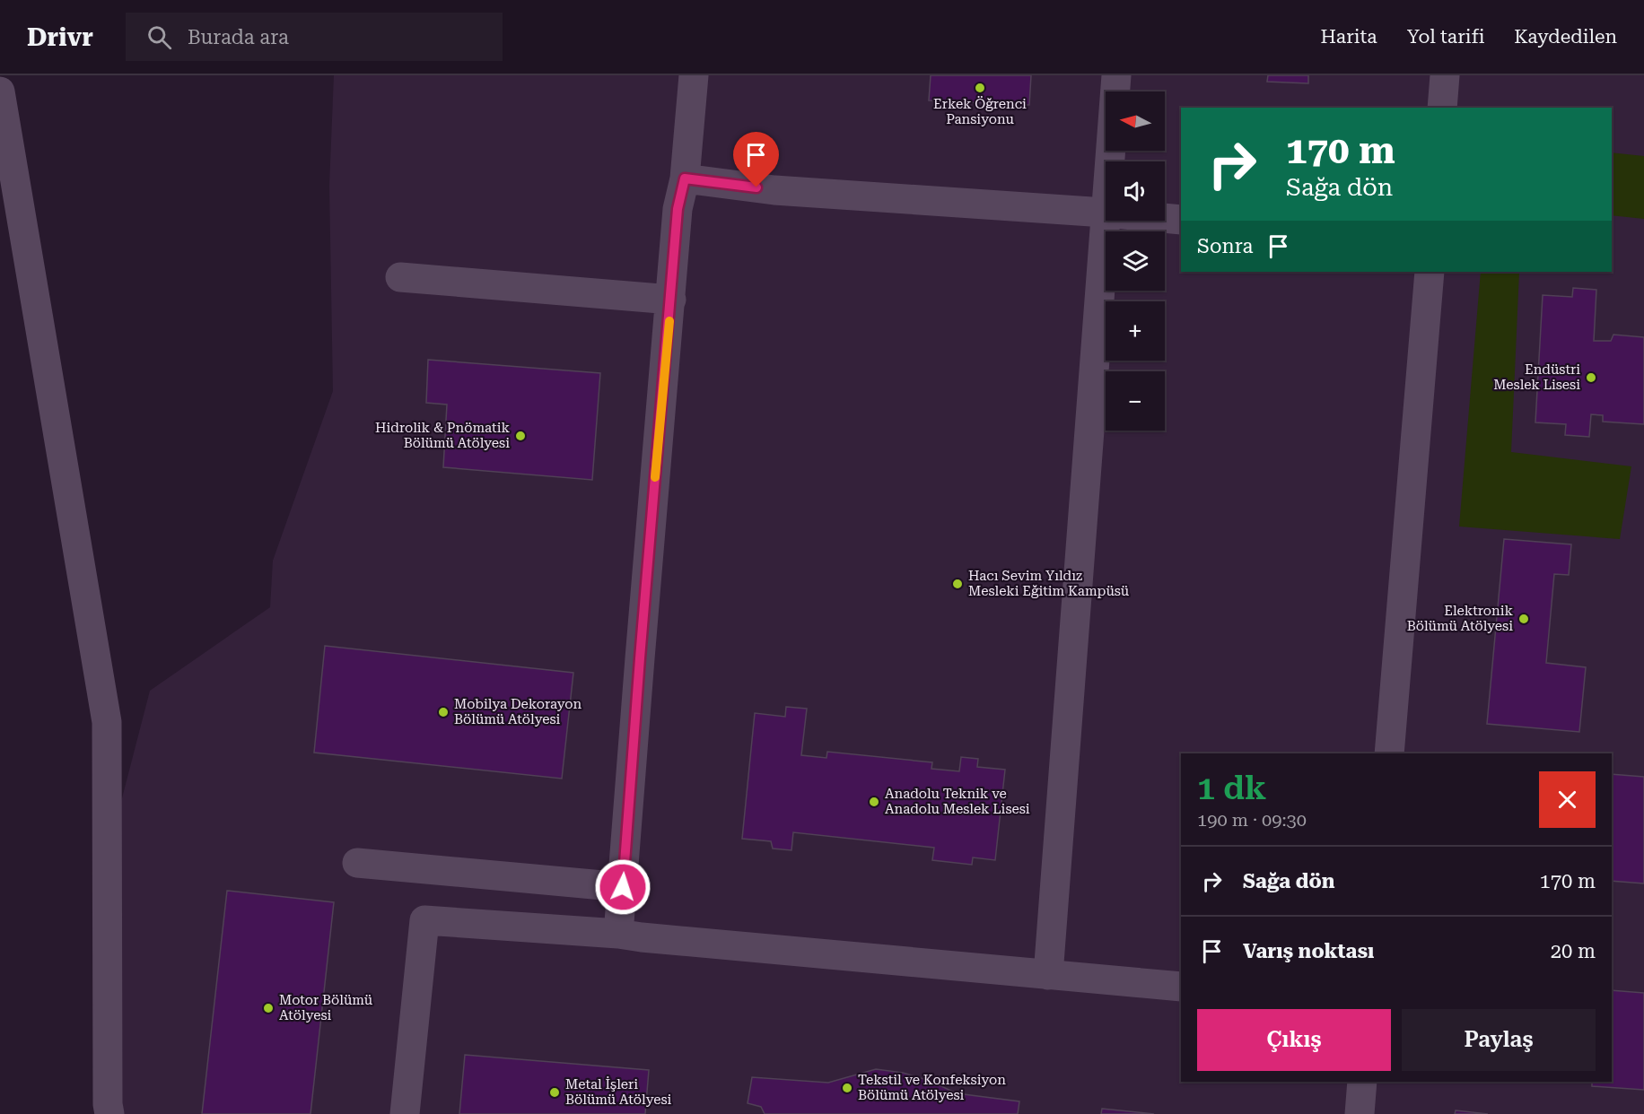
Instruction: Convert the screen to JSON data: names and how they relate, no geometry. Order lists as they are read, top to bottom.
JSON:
{
  "places": [
    "Erkek Öğrenci Pansiyonu",
    "Endüstri Meslek Lisesi",
    "Hidrolik & Pnömatik Bölümü Atölyesi",
    "Hacı Sevim Yıldız Mesleki Eğitim Kampüsü",
    "Elektronik Bölümü Atölyesi",
    "Mobilya Dekorayon Bölümü Atölyesi",
    "Anadolu Teknik ve Anadolu Meslek Lisesi",
    "Motor Bölümü Atölyesi",
    "Tekstil ve Konfeksiyon Bölümü Atölyesi",
    "Metal İşleri Bölümü Atölyesi"
  ],
  "north": "left",
  "page": {
    "header": "Drivr",
    "search": "Burada ara",
    "nav": ["Harita", "Yol tarifi", "Kaydedilen"],
    "map_buttons": ["+", "−"],
    "turn": ["170 m", "Sağa dön"],
    "then": "Sonra",
    "heading": ["1 dk", "190 m · 09:30"],
    "list": [
      {
        "name": "Sağa dön",
        "value": "170 m"
      },
      {
        "name": "Varış noktası",
        "value": "20 m"
      }
    ],
    "buttons": ["Çıkış", "Paylaş"]
  }
}
